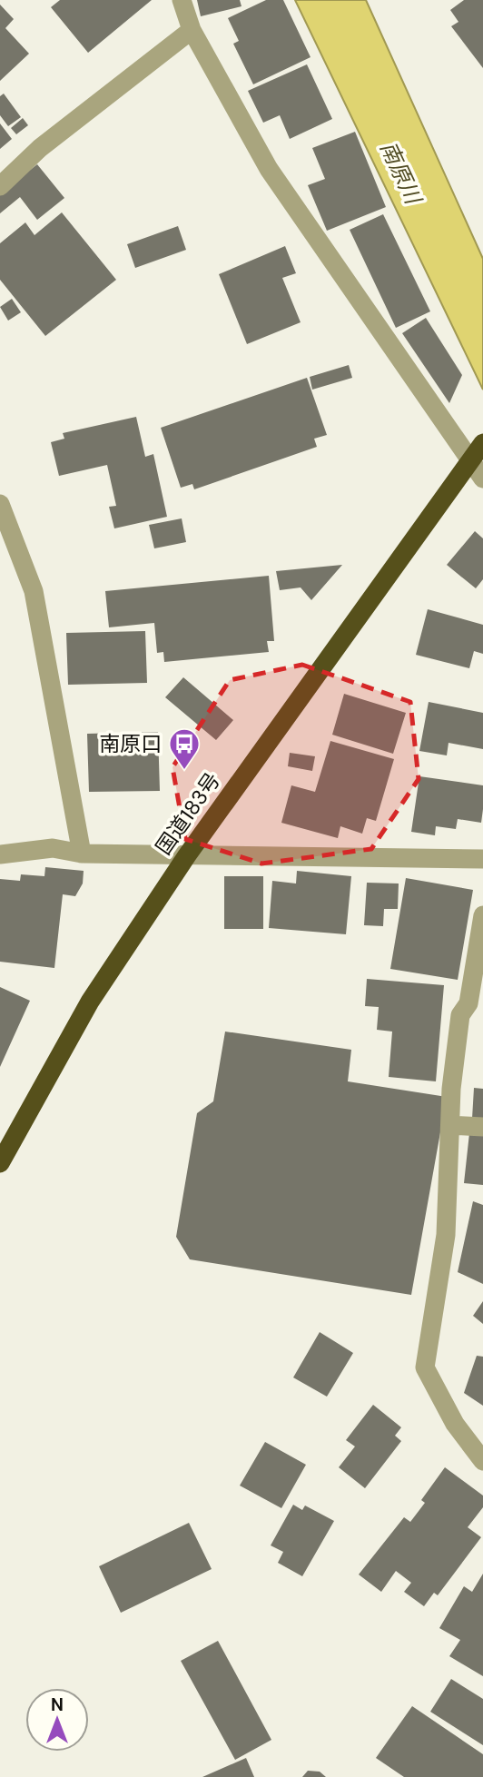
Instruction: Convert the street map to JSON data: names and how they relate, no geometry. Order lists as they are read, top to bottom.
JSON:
{
  "streets": {
    "highway": ["国道183号"]
  },
  "water": ["南原川"],
  "places": {
    "bus stop": ["南原口"]
  },
  "north": "top"
}
